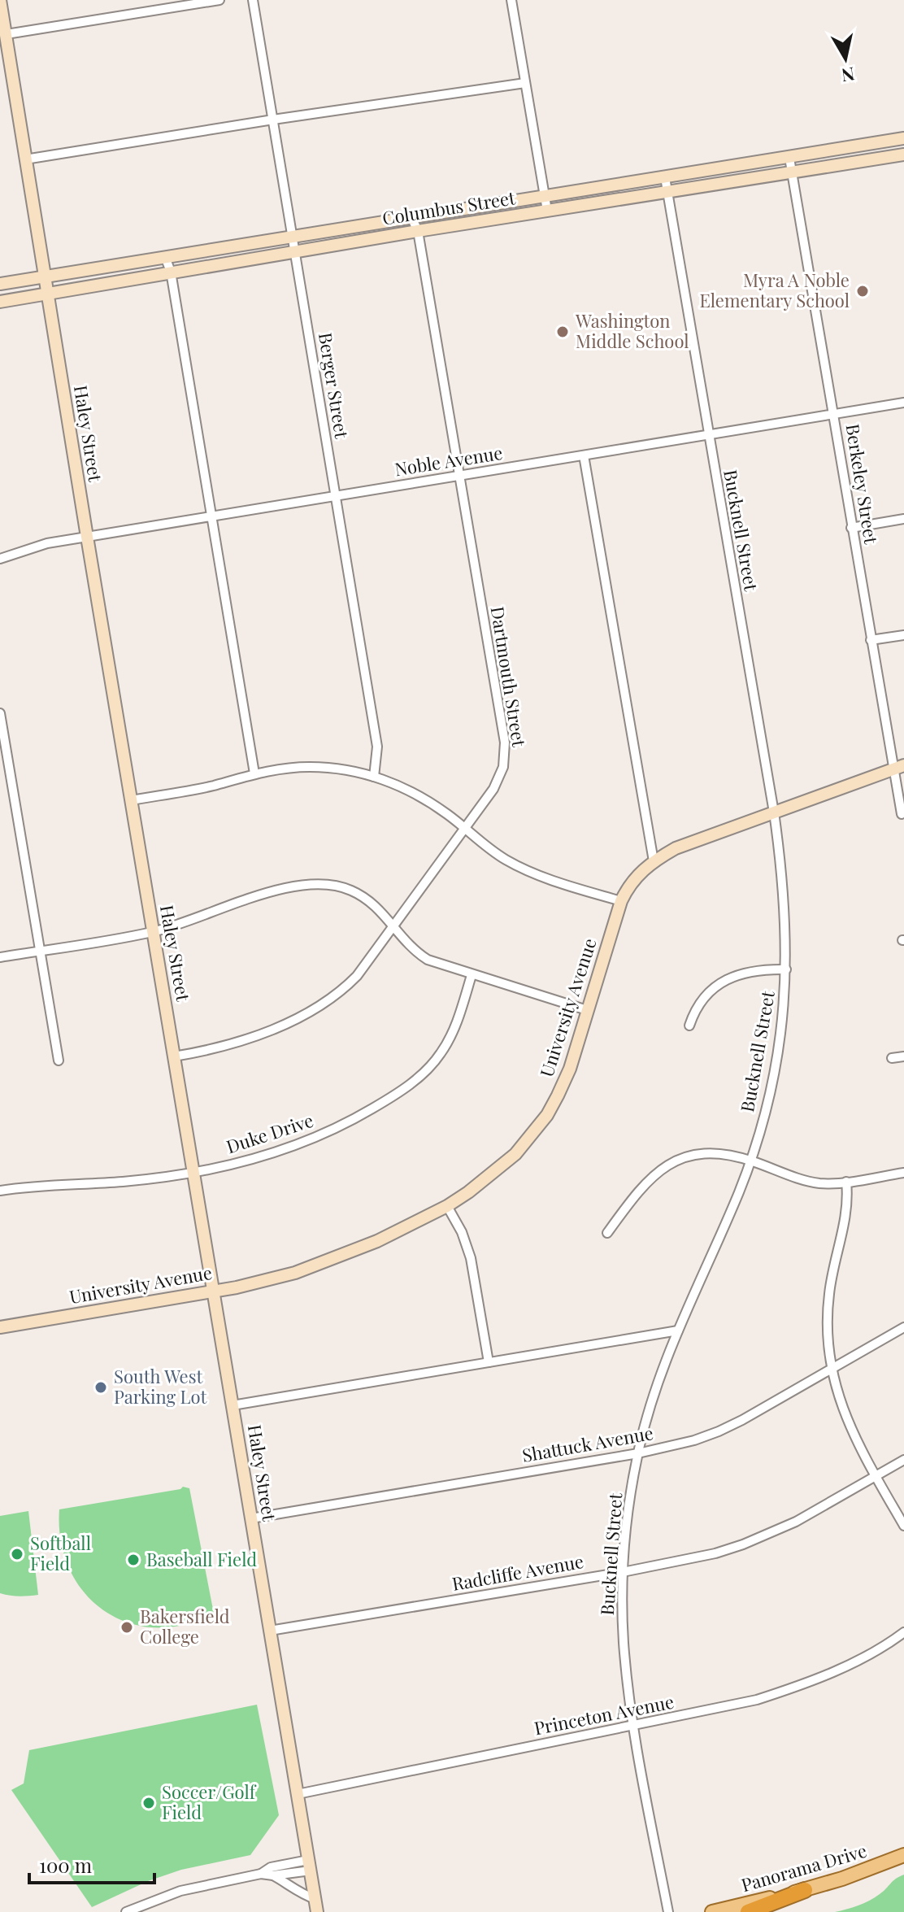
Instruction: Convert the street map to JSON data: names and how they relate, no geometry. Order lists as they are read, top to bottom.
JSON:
{
  "streets": {
    "main road": ["Panorama Drive"],
    "street": [
      "Columbus Street",
      "Berger Street",
      "Haley Street",
      "Noble Avenue",
      "Berkeley Street",
      "Bucknell Street",
      "Dartmouth Street",
      "University Avenue",
      "Duke Drive",
      "Shattuck Avenue",
      "Radcliffe Avenue",
      "Princeton Avenue"
    ]
  },
  "crossings": [
    ["Columbus Street", "Berger Street"],
    ["Columbus Street", "Haley Street"],
    ["Columbus Street", "Berkeley Street"],
    ["Columbus Street", "Bucknell Street"],
    ["Columbus Street", "Dartmouth Street"],
    ["Berger Street", "Noble Avenue"],
    ["Haley Street", "Noble Avenue"],
    ["Haley Street", "Dartmouth Street"],
    ["Haley Street", "University Avenue"],
    ["Haley Street", "Duke Drive"],
    ["Haley Street", "Shattuck Avenue"],
    ["Haley Street", "Radcliffe Avenue"],
    ["Haley Street", "Princeton Avenue"],
    ["Noble Avenue", "Berkeley Street"],
    ["Noble Avenue", "Bucknell Street"],
    ["Noble Avenue", "Dartmouth Street"],
    ["Berkeley Street", "University Avenue"],
    ["Bucknell Street", "University Avenue"],
    ["Bucknell Street", "Shattuck Avenue"],
    ["Bucknell Street", "Radcliffe Avenue"],
    ["Bucknell Street", "Princeton Avenue"]
  ],
  "places": [
    "Myra A Noble Elementary School",
    "Washington Middle School",
    "South West Parking Lot",
    "Softball Field",
    "Baseball Field",
    "Bakersfield College",
    "Soccer/Golf Field"
  ],
  "scale_bar": "100 m",
  "north": "bottom"
}
